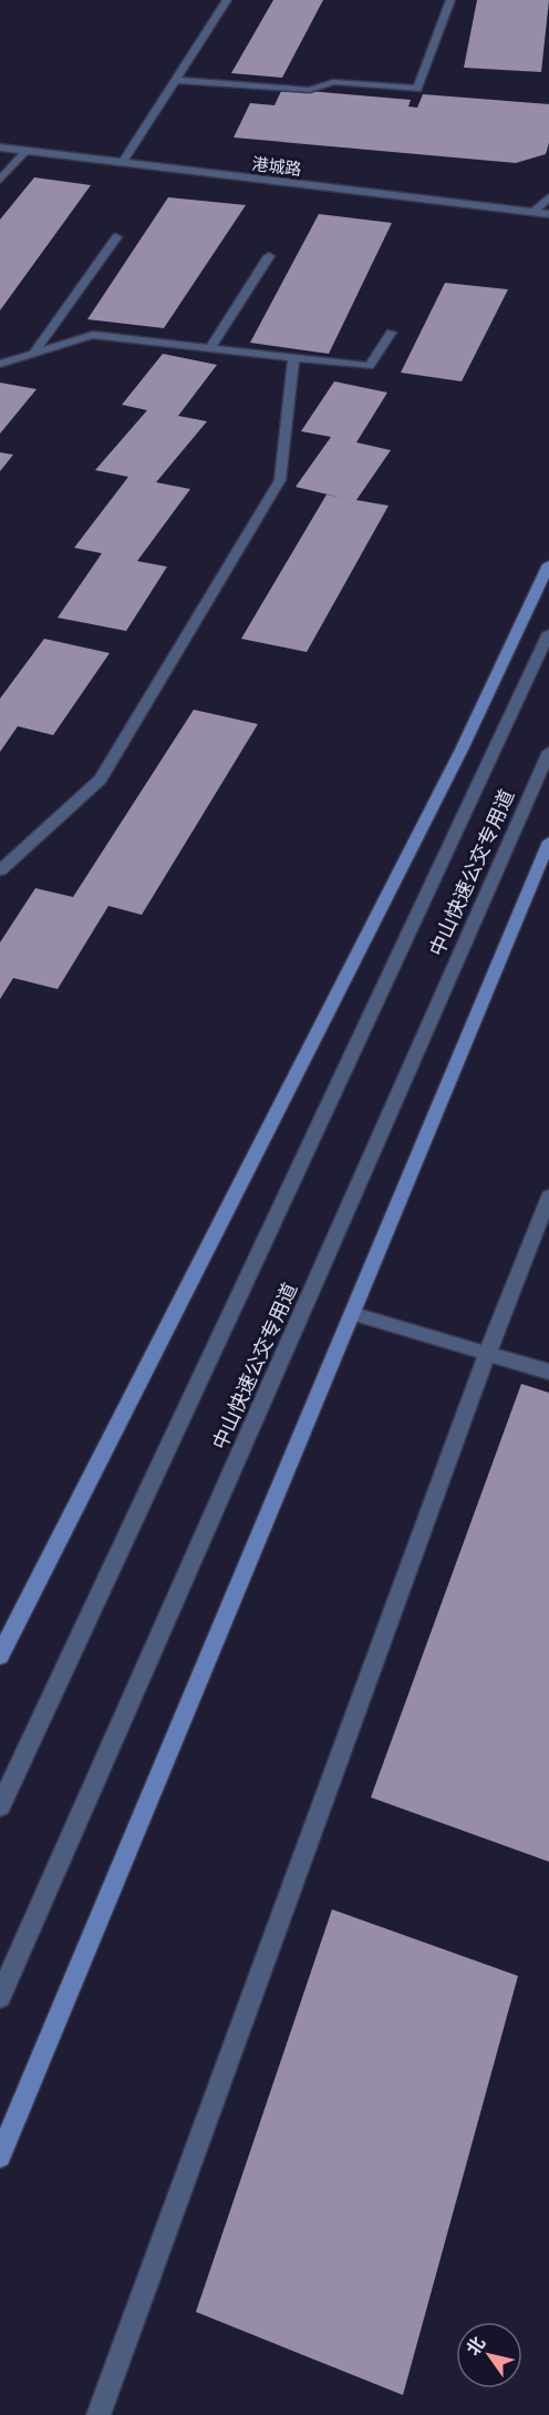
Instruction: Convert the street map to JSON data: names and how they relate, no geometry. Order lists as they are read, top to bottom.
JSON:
{
  "streets": {
    "street": ["港城路", "中山快速公交专用道"]
  },
  "north": "top left"
}
